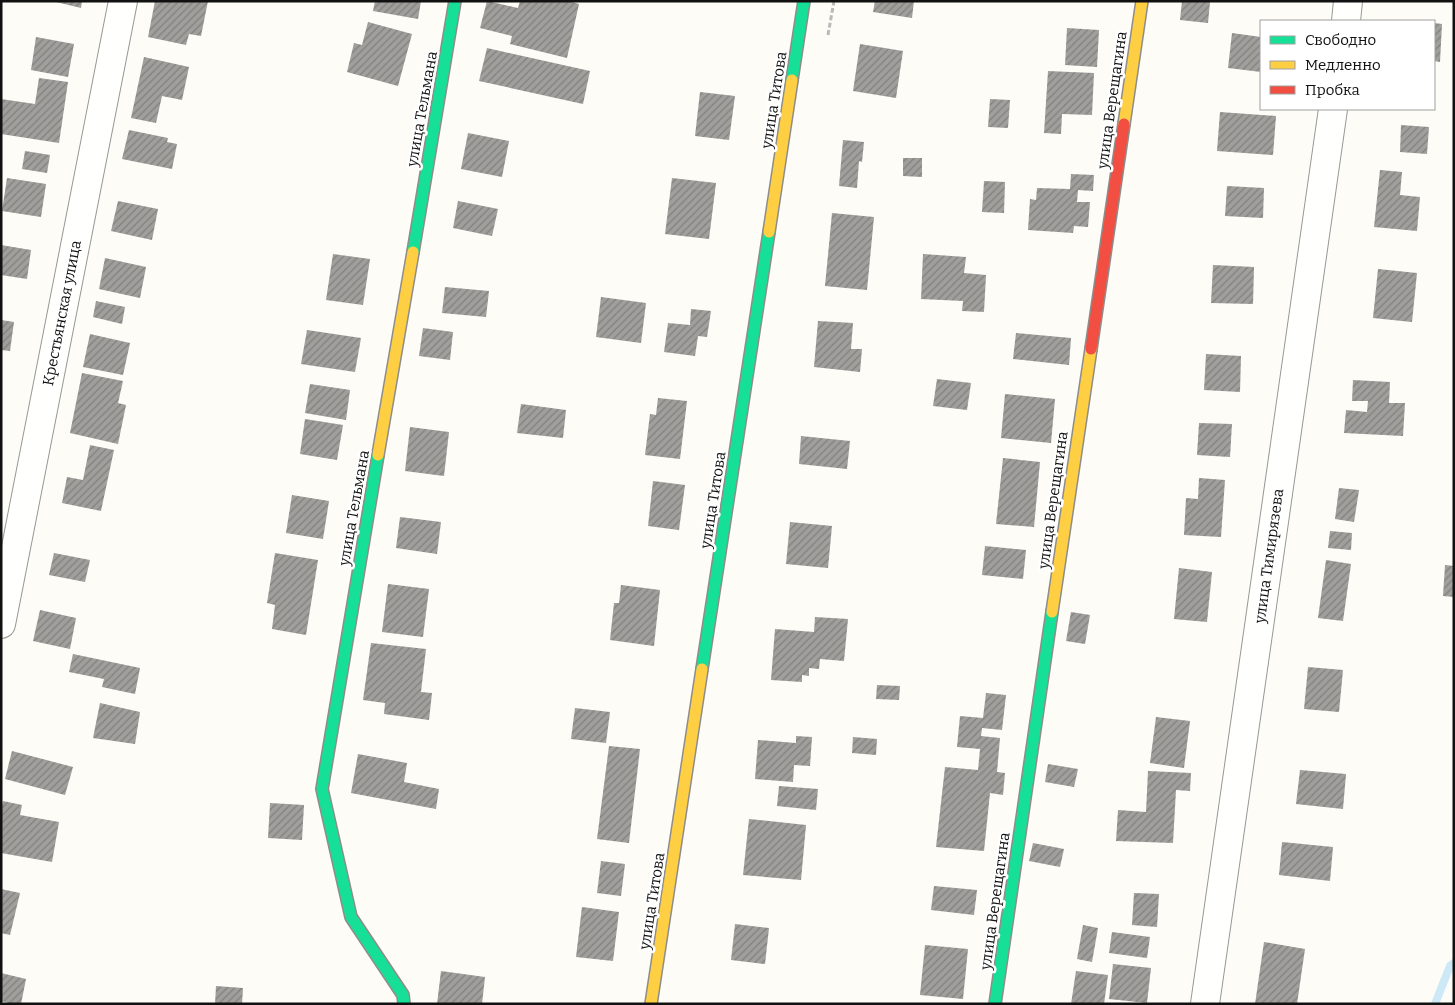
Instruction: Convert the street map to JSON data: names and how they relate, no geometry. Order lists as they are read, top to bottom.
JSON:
{
  "streets": {
    "street": [
      "улица Титова",
      "улица Верещагина",
      "улица Тельмана",
      "Крестьянская улица",
      "улица Тимирязева"
    ]
  },
  "legend": ["Свободно", "Медленно", "Пробка"]
}
